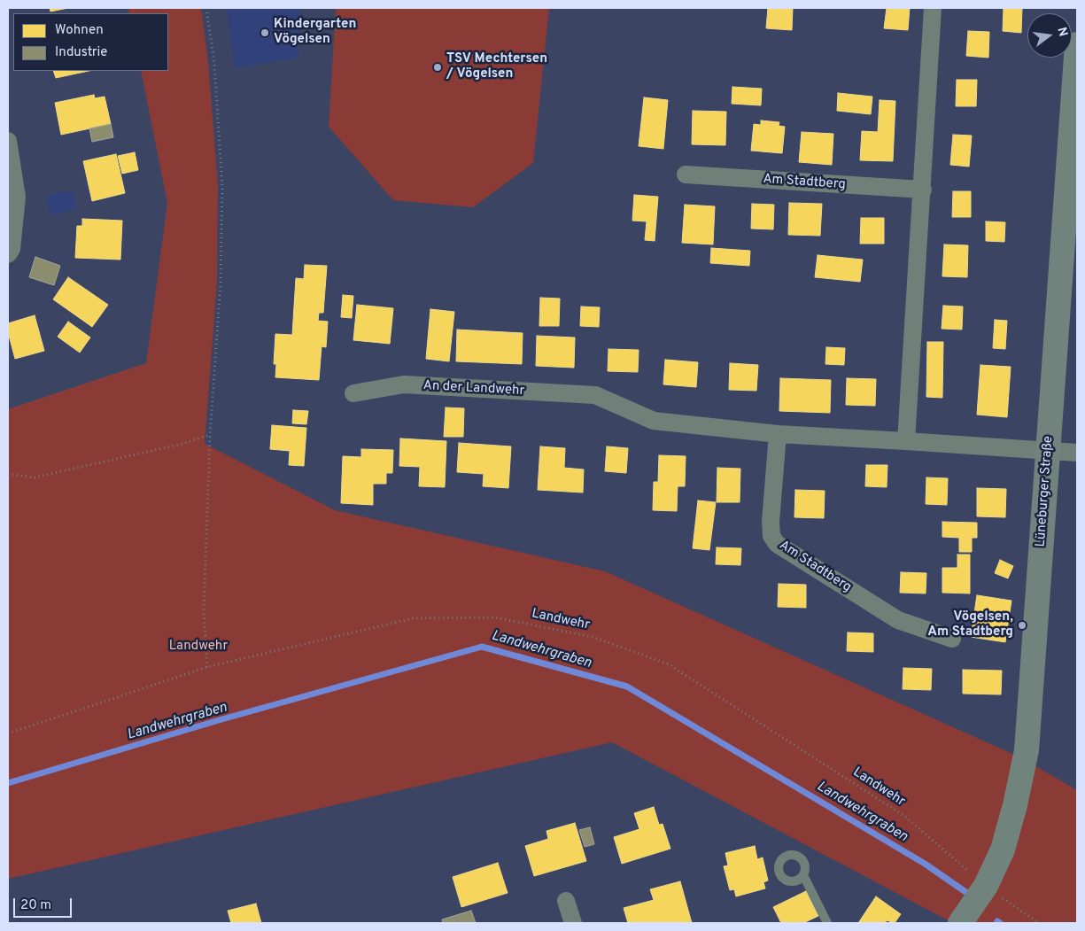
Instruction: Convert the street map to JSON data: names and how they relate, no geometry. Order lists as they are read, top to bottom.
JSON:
{
  "streets": {
    "street": ["Am Stadtberg", "An der Landwehr", "Lüneburger Straße"],
    "path": ["Landwehr"]
  },
  "crossings": [
    ["Am Stadtberg", "An der Landwehr"],
    ["Lüneburger Straße", "Landwehr"]
  ],
  "water": ["Landwehrgraben"],
  "parks": ["Landwehr"],
  "places": ["Kindergarten Vögelsen", "TSV Mechtersen / Vögelsen", "Vögelsen, Am Stadtberg"],
  "legend": ["Wohnen", "Industrie"],
  "scale_bar": "20 m",
  "north": "right"
}
